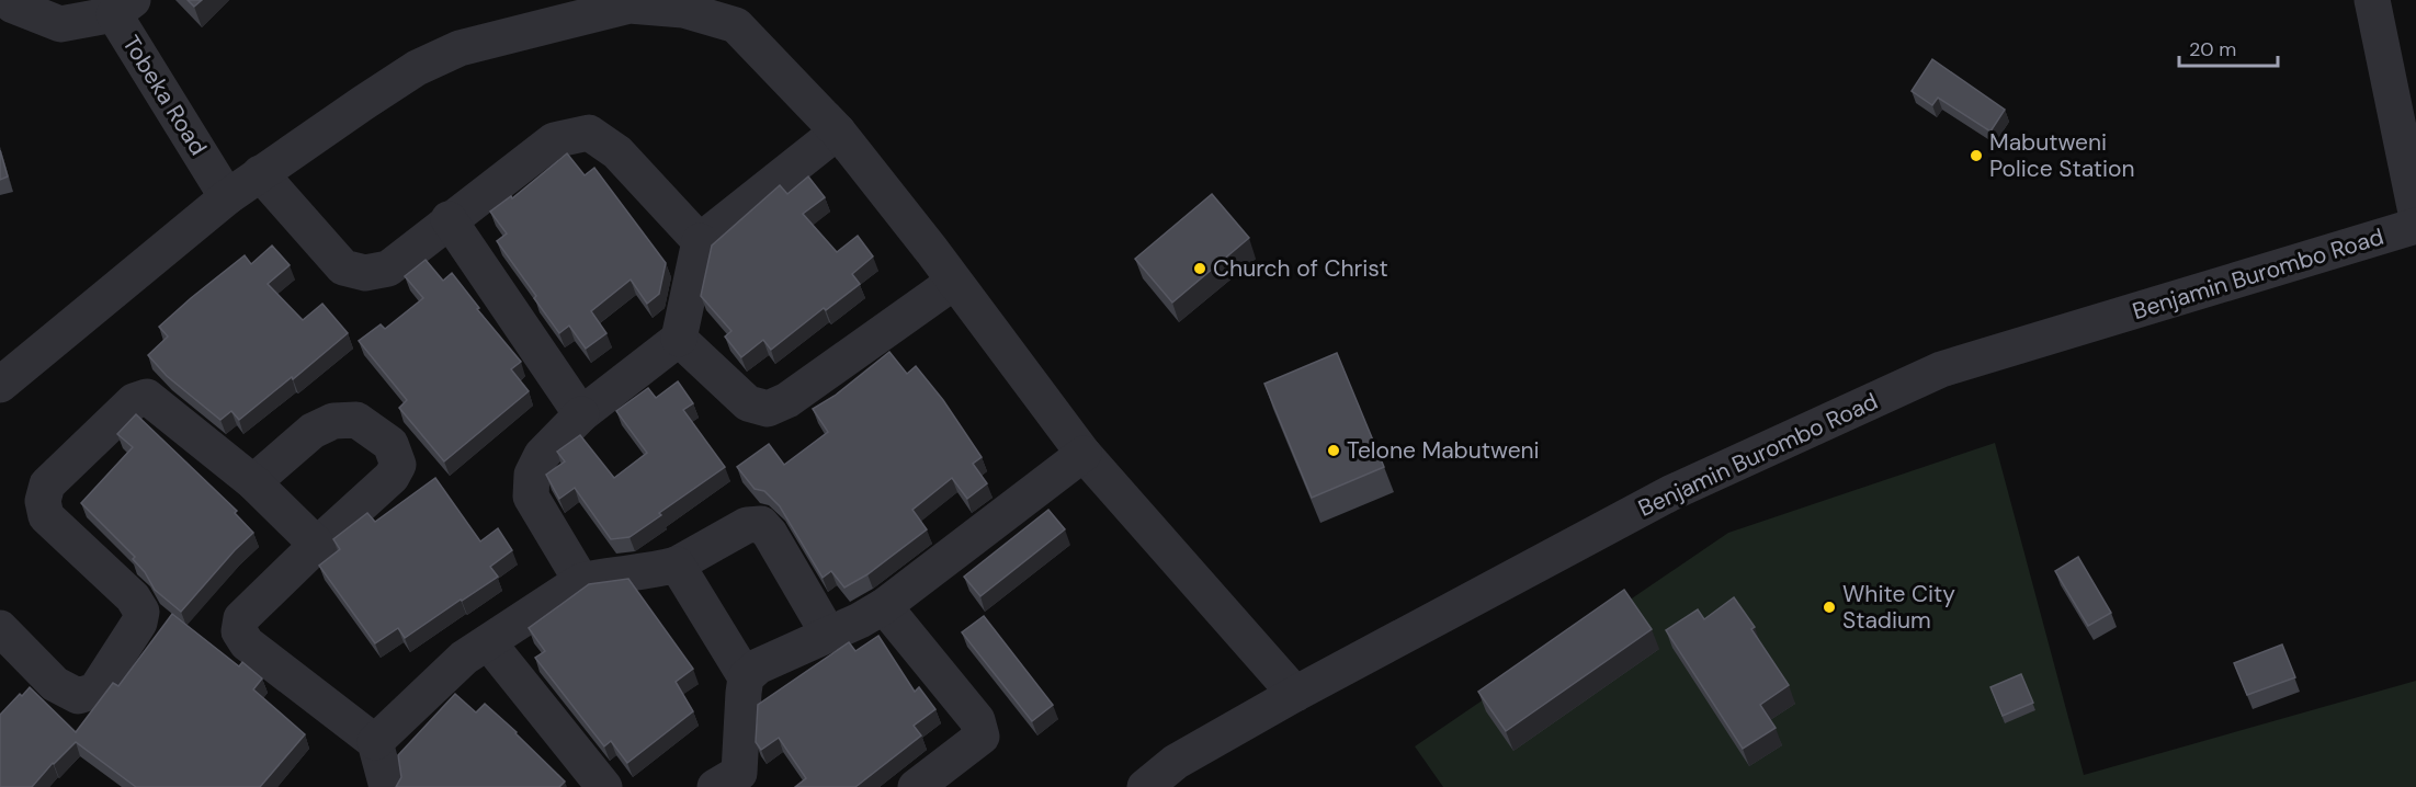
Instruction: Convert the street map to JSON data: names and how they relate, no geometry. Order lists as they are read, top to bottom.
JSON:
{
  "streets": {
    "street": ["Tobeka Road", "Benjamin Burombo Road"]
  },
  "places": [
    "Mabutweni Police Station",
    "Church of Christ",
    "Telone Mabutweni",
    "White City Stadium"
  ],
  "scale_bar": "20 m"
}
